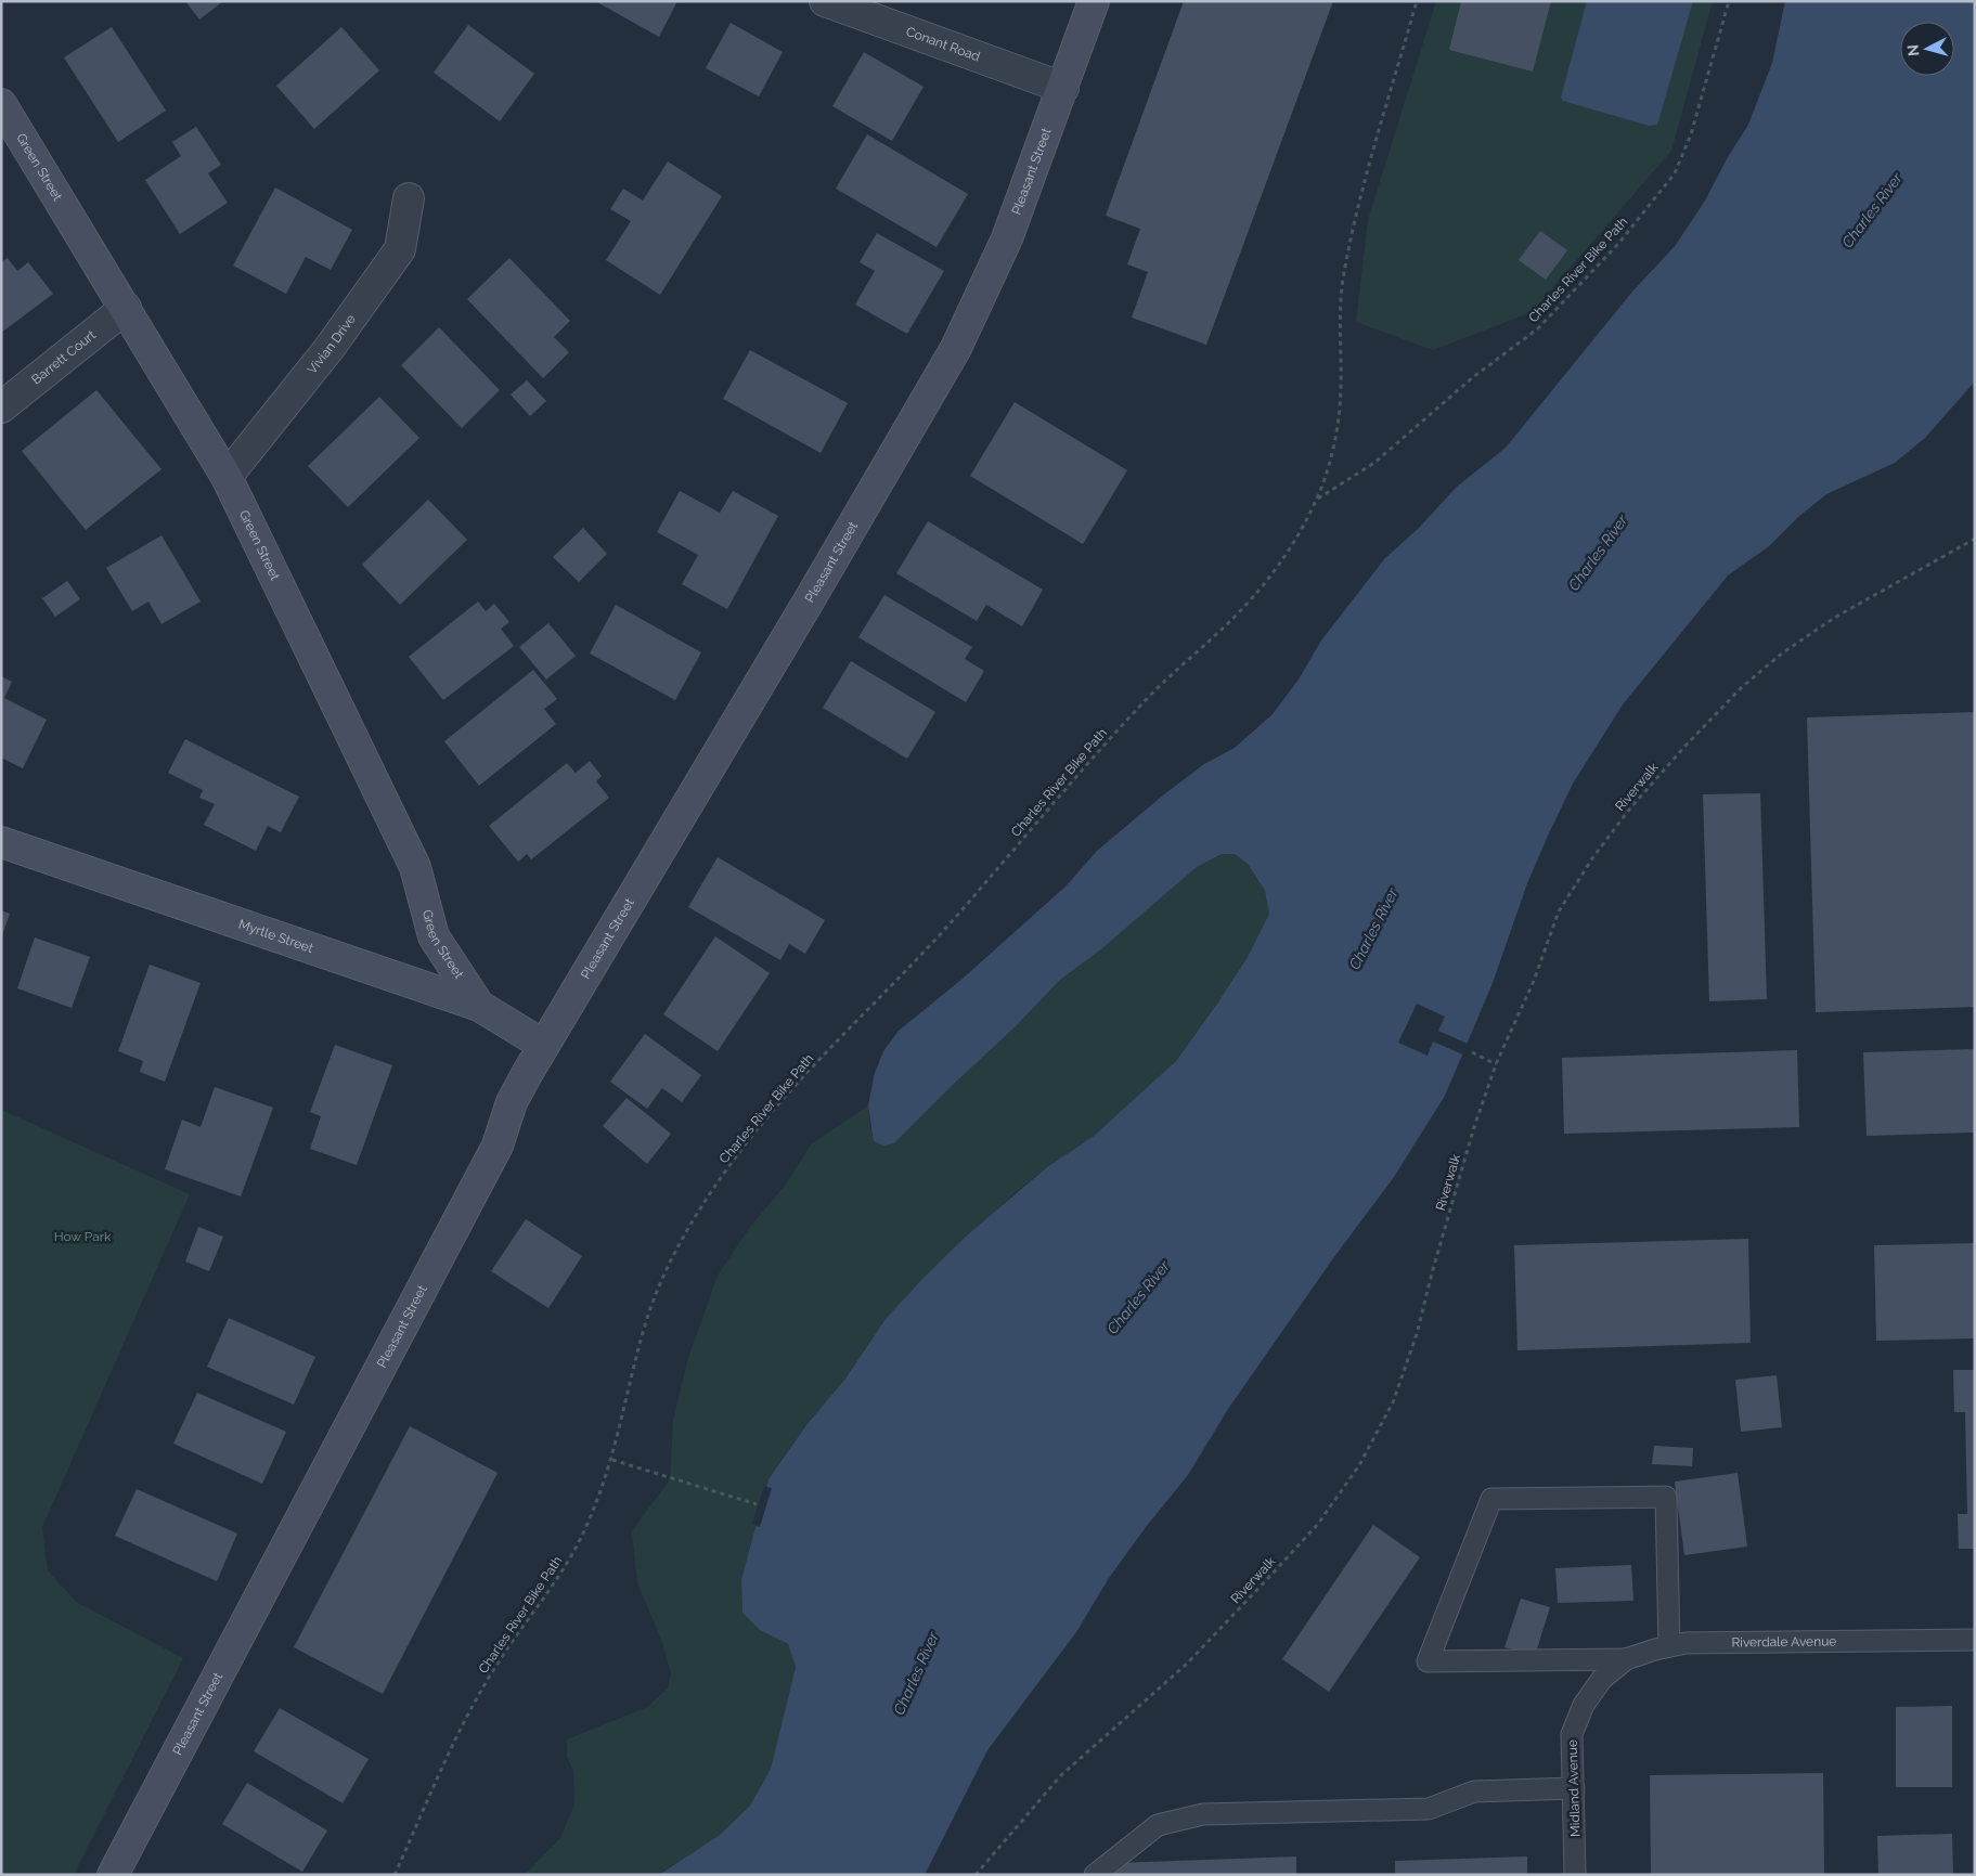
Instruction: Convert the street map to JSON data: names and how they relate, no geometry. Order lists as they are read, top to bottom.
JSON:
{
  "streets": {
    "street": [
      "Conant Road",
      "Green Street",
      "Pleasant Street",
      "Vivian Drive",
      "Barrett Court",
      "Myrtle Street"
    ],
    "lane": ["Riverdale Avenue", "Midland Avenue"],
    "path": ["Charles River Bike Path", "Riverwalk"]
  },
  "crossings": [
    ["Conant Road", "Pleasant Street"],
    ["Green Street", "Vivian Drive"],
    ["Green Street", "Barrett Court"],
    ["Green Street", "Myrtle Street"],
    ["Pleasant Street", "Myrtle Street"],
    ["Riverdale Avenue", "Midland Avenue"]
  ],
  "water": ["Charles River"],
  "parks": ["How Park"],
  "north": "left"
}
